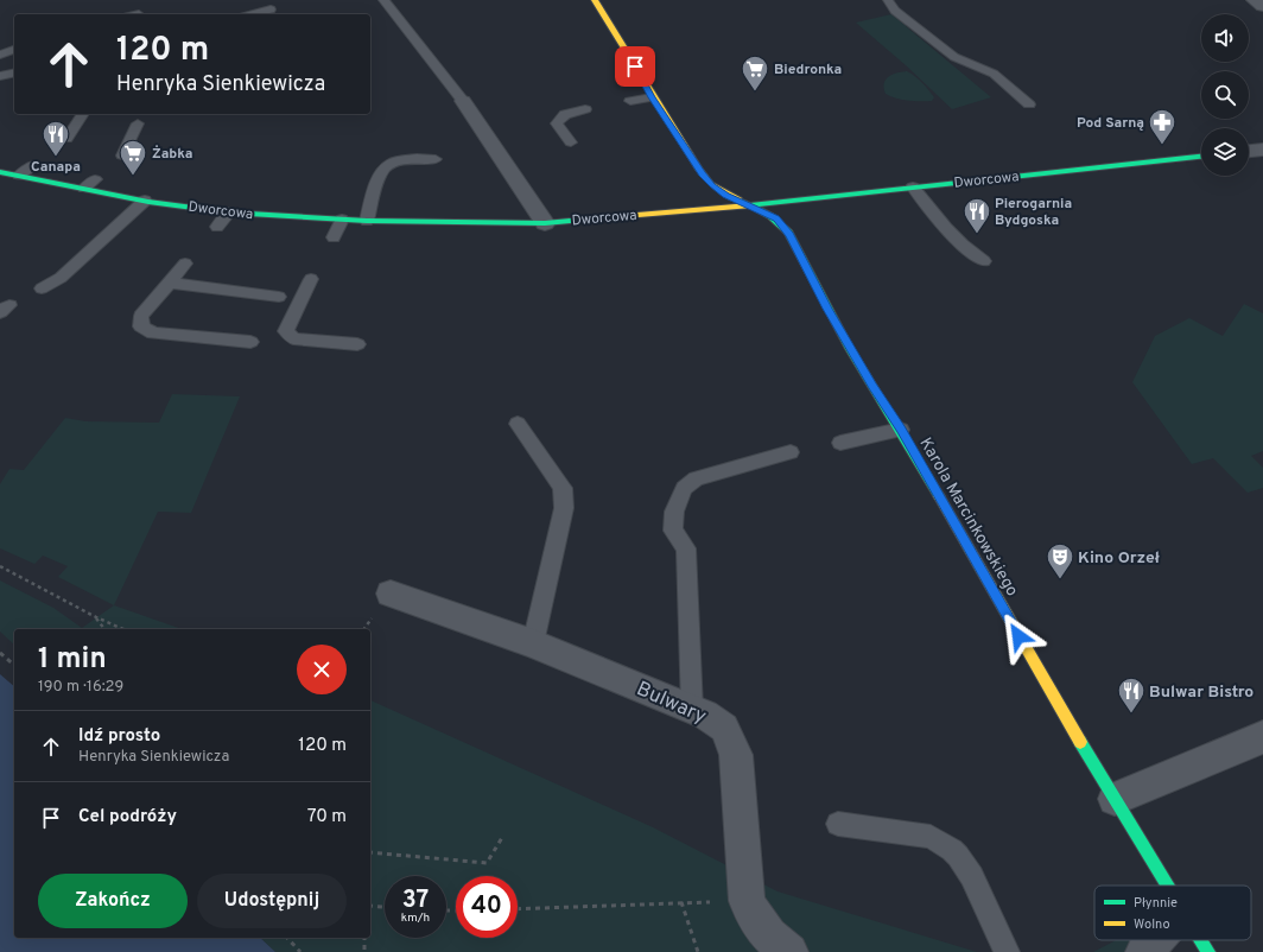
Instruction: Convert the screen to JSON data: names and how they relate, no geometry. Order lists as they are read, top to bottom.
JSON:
{
  "streets": {
    "street": ["Dworcowa", "Karola Marcinkowskiego", "Bulwary"]
  },
  "crossings": [
    ["Dworcowa", "Karola Marcinkowskiego"]
  ],
  "places": {
    "supermarket": ["Biedronka", "Żabka"],
    "pharmacy": ["Pod Sarną"],
    "restaurant": ["Canapa", "Pierogarnia Bydgoska", "Bulwar Bistro"],
    "theatre": ["Kino Orzeł"]
  },
  "legend": ["Płynnie", "Wolno"],
  "page": {
    "turn": ["120 m", "Henryka Sienkiewicza"],
    "heading": ["1 min", "190 m · 16:29"],
    "list": [
      {
        "name": "Idź prosto",
        "note": "Henryka Sienkiewicza",
        "value": "120 m"
      },
      {
        "name": "Cel podróży",
        "value": "70 m"
      }
    ],
    "buttons": ["Zakończ", "Udostępnij"],
    "speed": "37 km/h",
    "limit": "40"
  }
}
